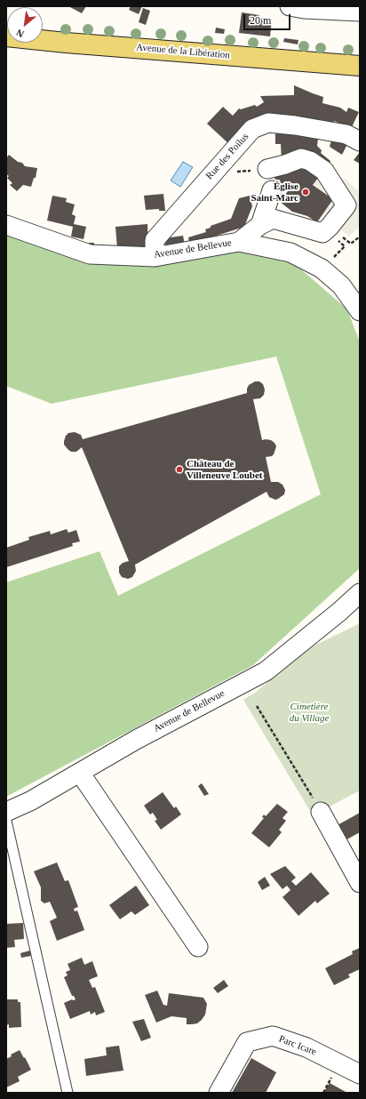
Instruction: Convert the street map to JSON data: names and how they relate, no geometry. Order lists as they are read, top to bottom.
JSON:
{
  "streets": {
    "main road": ["Avenue de la Libération"],
    "street": ["Rue des Poilus", "Avenue de Bellevue", "Parc Icare"]
  },
  "crossings": [
    ["Rue des Poilus", "Avenue de Bellevue"]
  ],
  "parks": ["Cimetière du Village"],
  "places": ["Église Saint-Marc", "Château de Villeneuve Loubet"],
  "scale_bar": "20 m",
  "north": "bottom left"
}
